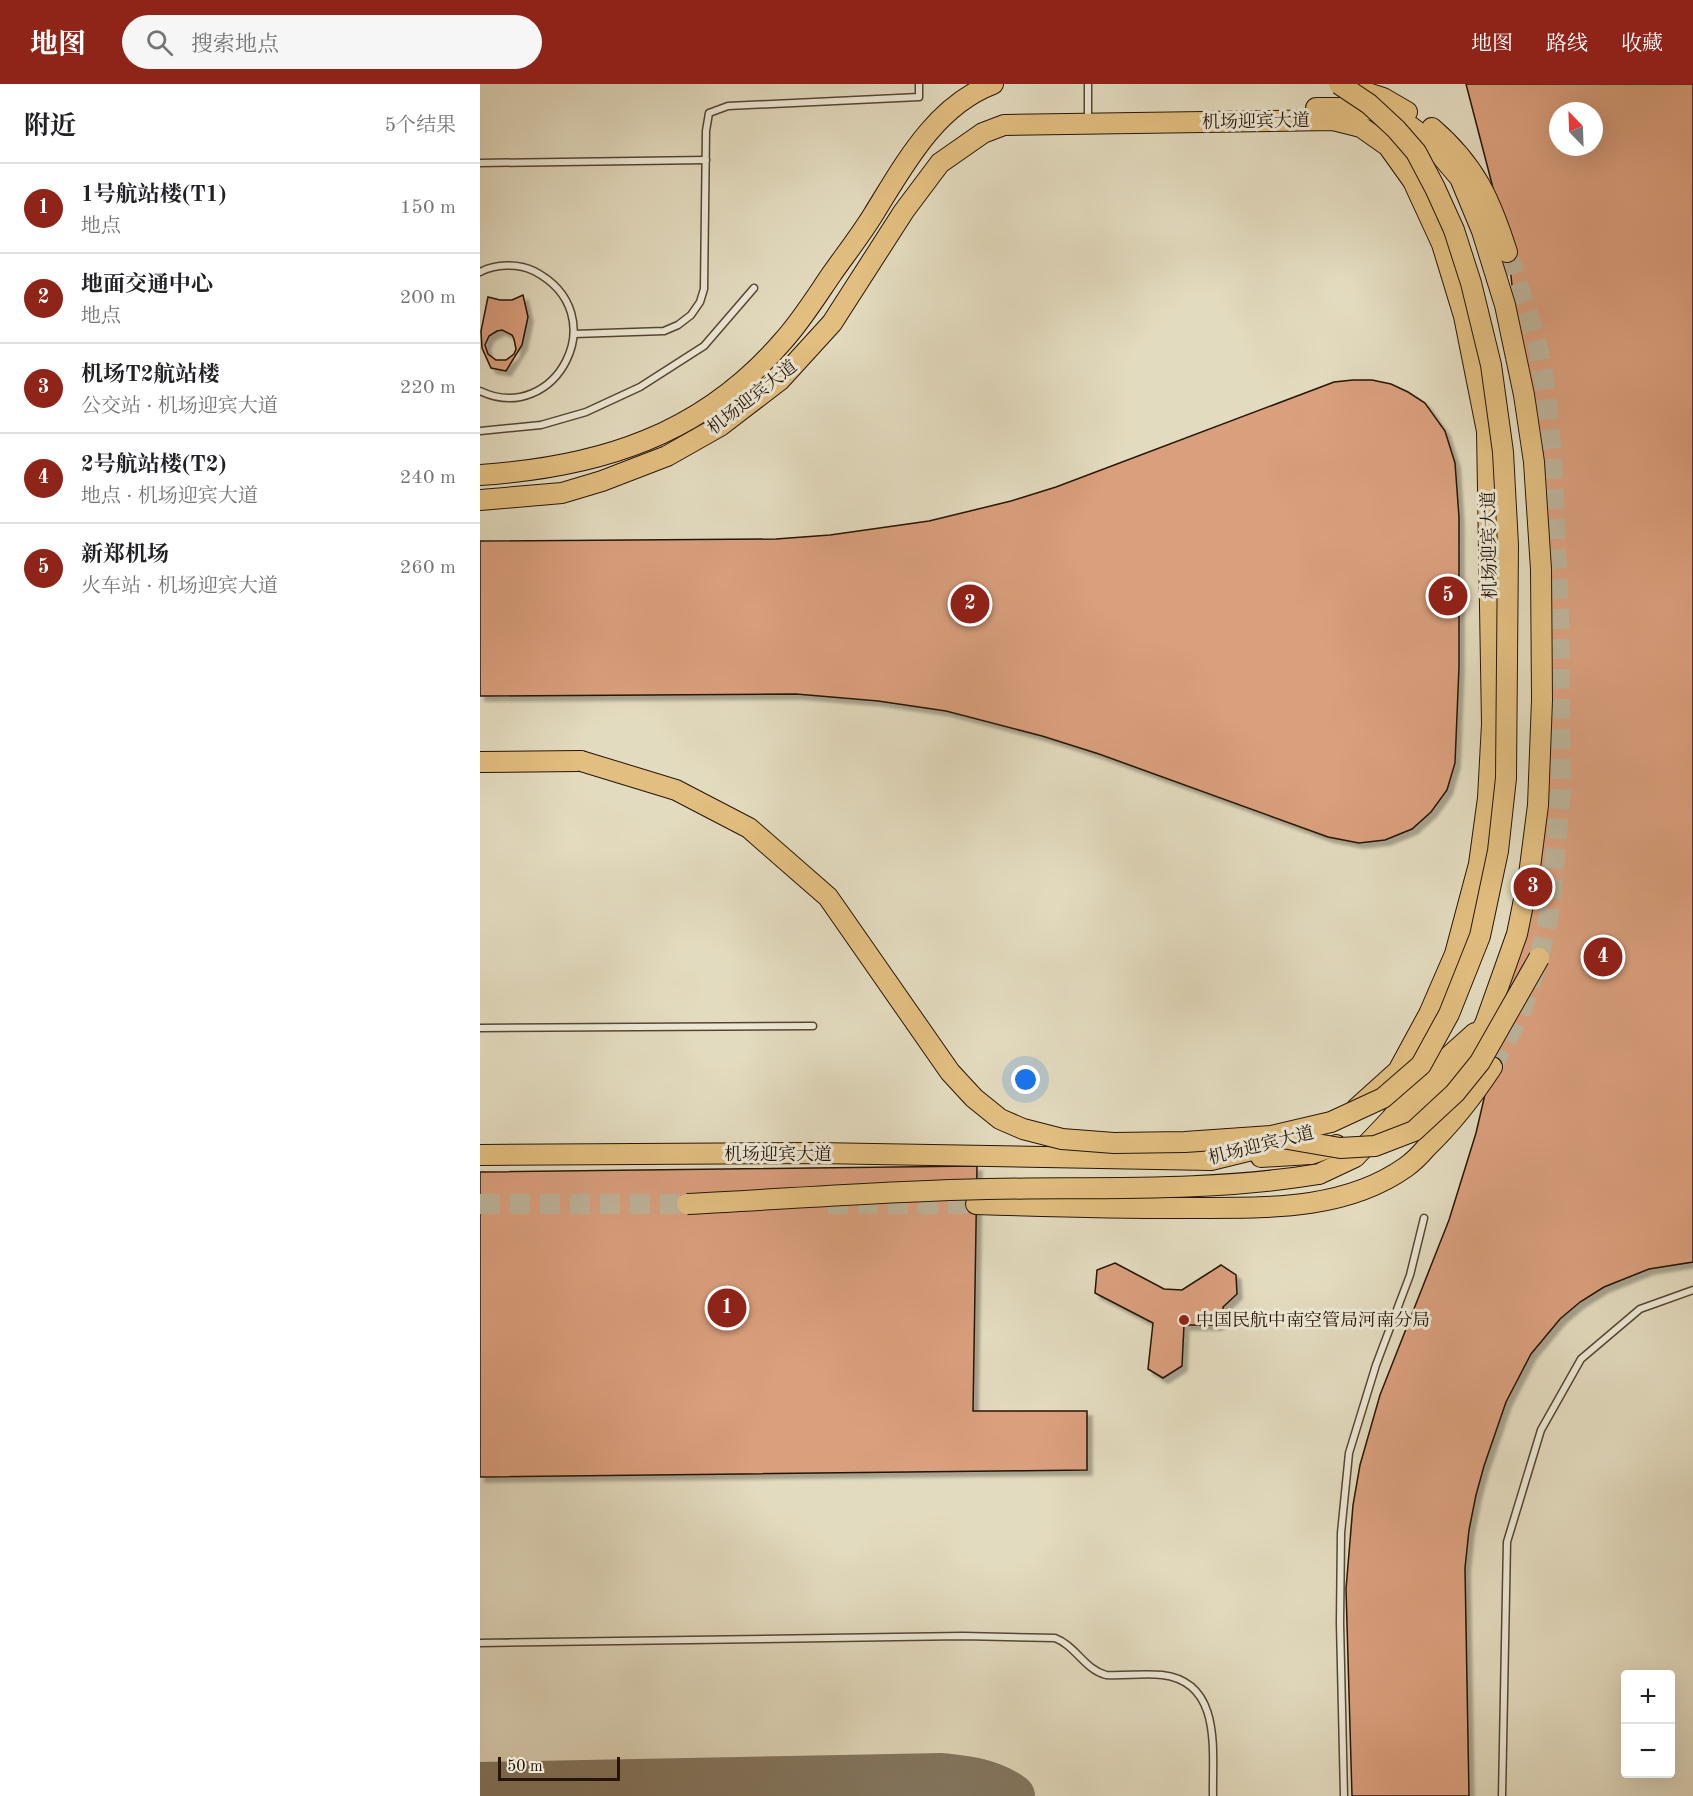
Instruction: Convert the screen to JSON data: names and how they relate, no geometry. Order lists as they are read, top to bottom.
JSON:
{
  "streets": {
    "main road": ["机场迎宾大道"]
  },
  "places": ["中国民航中南空管局河南分局"],
  "scale_bar": "50 m",
  "north": "top left",
  "page": {
    "header": "地图",
    "search": "搜索地点",
    "nav": ["地图", "路线", "收藏"],
    "heading": ["附近", "5个结果"],
    "list": [
      {
        "mark": "1",
        "name": "1号航站楼(T1)",
        "note": "地点",
        "value": "150 m"
      },
      {
        "mark": "2",
        "name": "地面交通中心",
        "note": "地点",
        "value": "200 m"
      },
      {
        "mark": "3",
        "name": "机场T2航站楼",
        "note": "公交站 · 机场迎宾大道",
        "value": "220 m"
      },
      {
        "mark": "4",
        "name": "2号航站楼(T2)",
        "note": "地点 · 机场迎宾大道",
        "value": "240 m"
      },
      {
        "mark": "5",
        "name": "新郑机场",
        "note": "火车站 · 机场迎宾大道",
        "value": "260 m"
      }
    ],
    "pins": [
      "5",
      "2",
      "3",
      "4",
      "1"
    ],
    "map_buttons": ["+", "−"],
    "scale": "50 m"
  }
}
